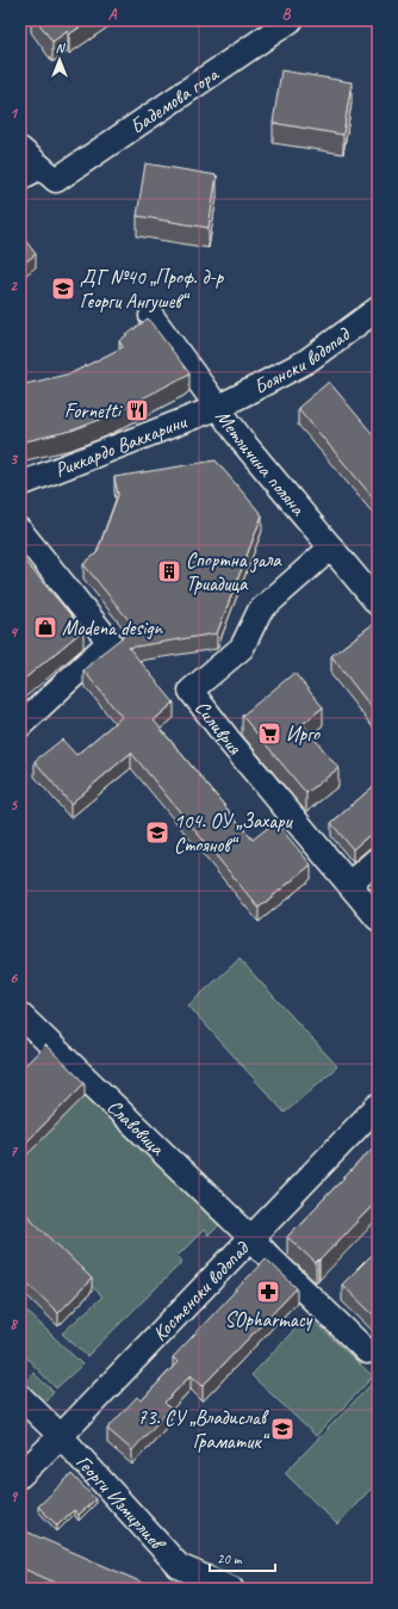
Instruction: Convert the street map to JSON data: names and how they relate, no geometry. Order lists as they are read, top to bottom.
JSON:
{
  "streets": {
    "street": [
      "Бадемова гора",
      "Боянски водопад",
      "Риккардо Ваккарини",
      "Метличина поляна",
      "Силиврия",
      "Славовица",
      "Костенски водопад",
      "Георги Измирлиев"
    ]
  },
  "crossings": [
    ["Боянски водопад", "Риккардо Ваккарини"],
    ["Боянски водопад", "Метличина поляна"],
    ["Риккардо Ваккарини", "Метличина поляна"],
    ["Метличина поляна", "Силиврия"],
    ["Славовица", "Костенски водопад"],
    ["Костенски водопад", "Георги Измирлиев"]
  ],
  "places": {
    "school or university": ["ДГ №40 „Проф. д-р Георги Ангушев“", "104. ОУ „Захари Стоянов“", "73. СУ „Владислав Граматик“"],
    "restaurant": ["Fornetti"],
    "building": ["Спортна зала Триадица"],
    "shop": ["Modena design"],
    "supermarket": ["Ирго"],
    "pharmacy": ["SOpharmacy"]
  },
  "scale_bar": "20 m",
  "north": "top",
  "grid": {
    "columns": ["A", "B"],
    "rows": [
      "1",
      "2",
      "3",
      "4",
      "5",
      "6",
      "7",
      "8",
      "9"
    ]
  }
}
